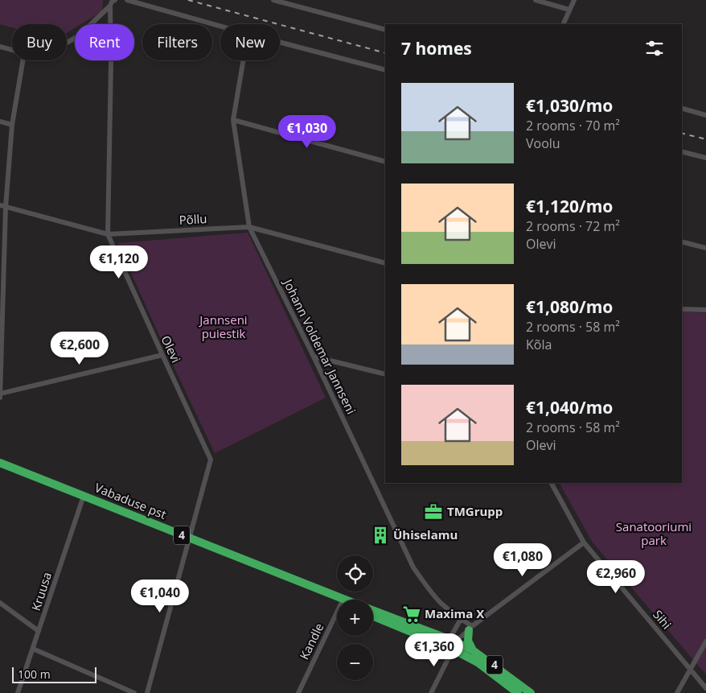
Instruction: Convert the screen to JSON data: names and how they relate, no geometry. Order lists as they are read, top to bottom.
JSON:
{
  "streets": {
    "highway": ["Vabaduse pst", "4"],
    "street": [
      "Põllu",
      "Johann Voldemar Jannseni",
      "Olevi",
      "Kruusa",
      "Sihi",
      "Kandle"
    ]
  },
  "crossings": [
    ["Põllu", "Johann Voldemar Jannseni"],
    ["Põllu", "Olevi"],
    ["Olevi", "Vabaduse pst"],
    ["Vabaduse pst", "Kruusa"]
  ],
  "parks": ["Jannseni puiestik", "Sanatooriumi park"],
  "places": {
    "office": ["TMGrupp"],
    "building": ["Ühiselamu"],
    "supermarket": ["Maxima X"]
  },
  "scale_bar": "100 m",
  "page": {
    "chip": [
      "Buy",
      "Rent",
      "Filters",
      "New"
    ],
    "heading": "7 homes",
    "list": [
      {
        "name": "€1,030/mo",
        "note": "2 rooms · 70 m² · Voolu"
      },
      {
        "name": "€1,120/mo",
        "note": "2 rooms · 72 m² · Olevi"
      },
      {
        "name": "€1,080/mo",
        "note": "2 rooms · 58 m² · Kõla"
      },
      {
        "name": "€1,040/mo",
        "note": "2 rooms · 58 m² · Olevi"
      }
    ],
    "price": [
      "€1,030",
      "€1,120",
      "€2,600",
      "€1,080",
      "€2,960",
      "€1,040",
      "€1,360"
    ],
    "map_buttons": ["+", "−"],
    "scale": "100 m"
  }
}
